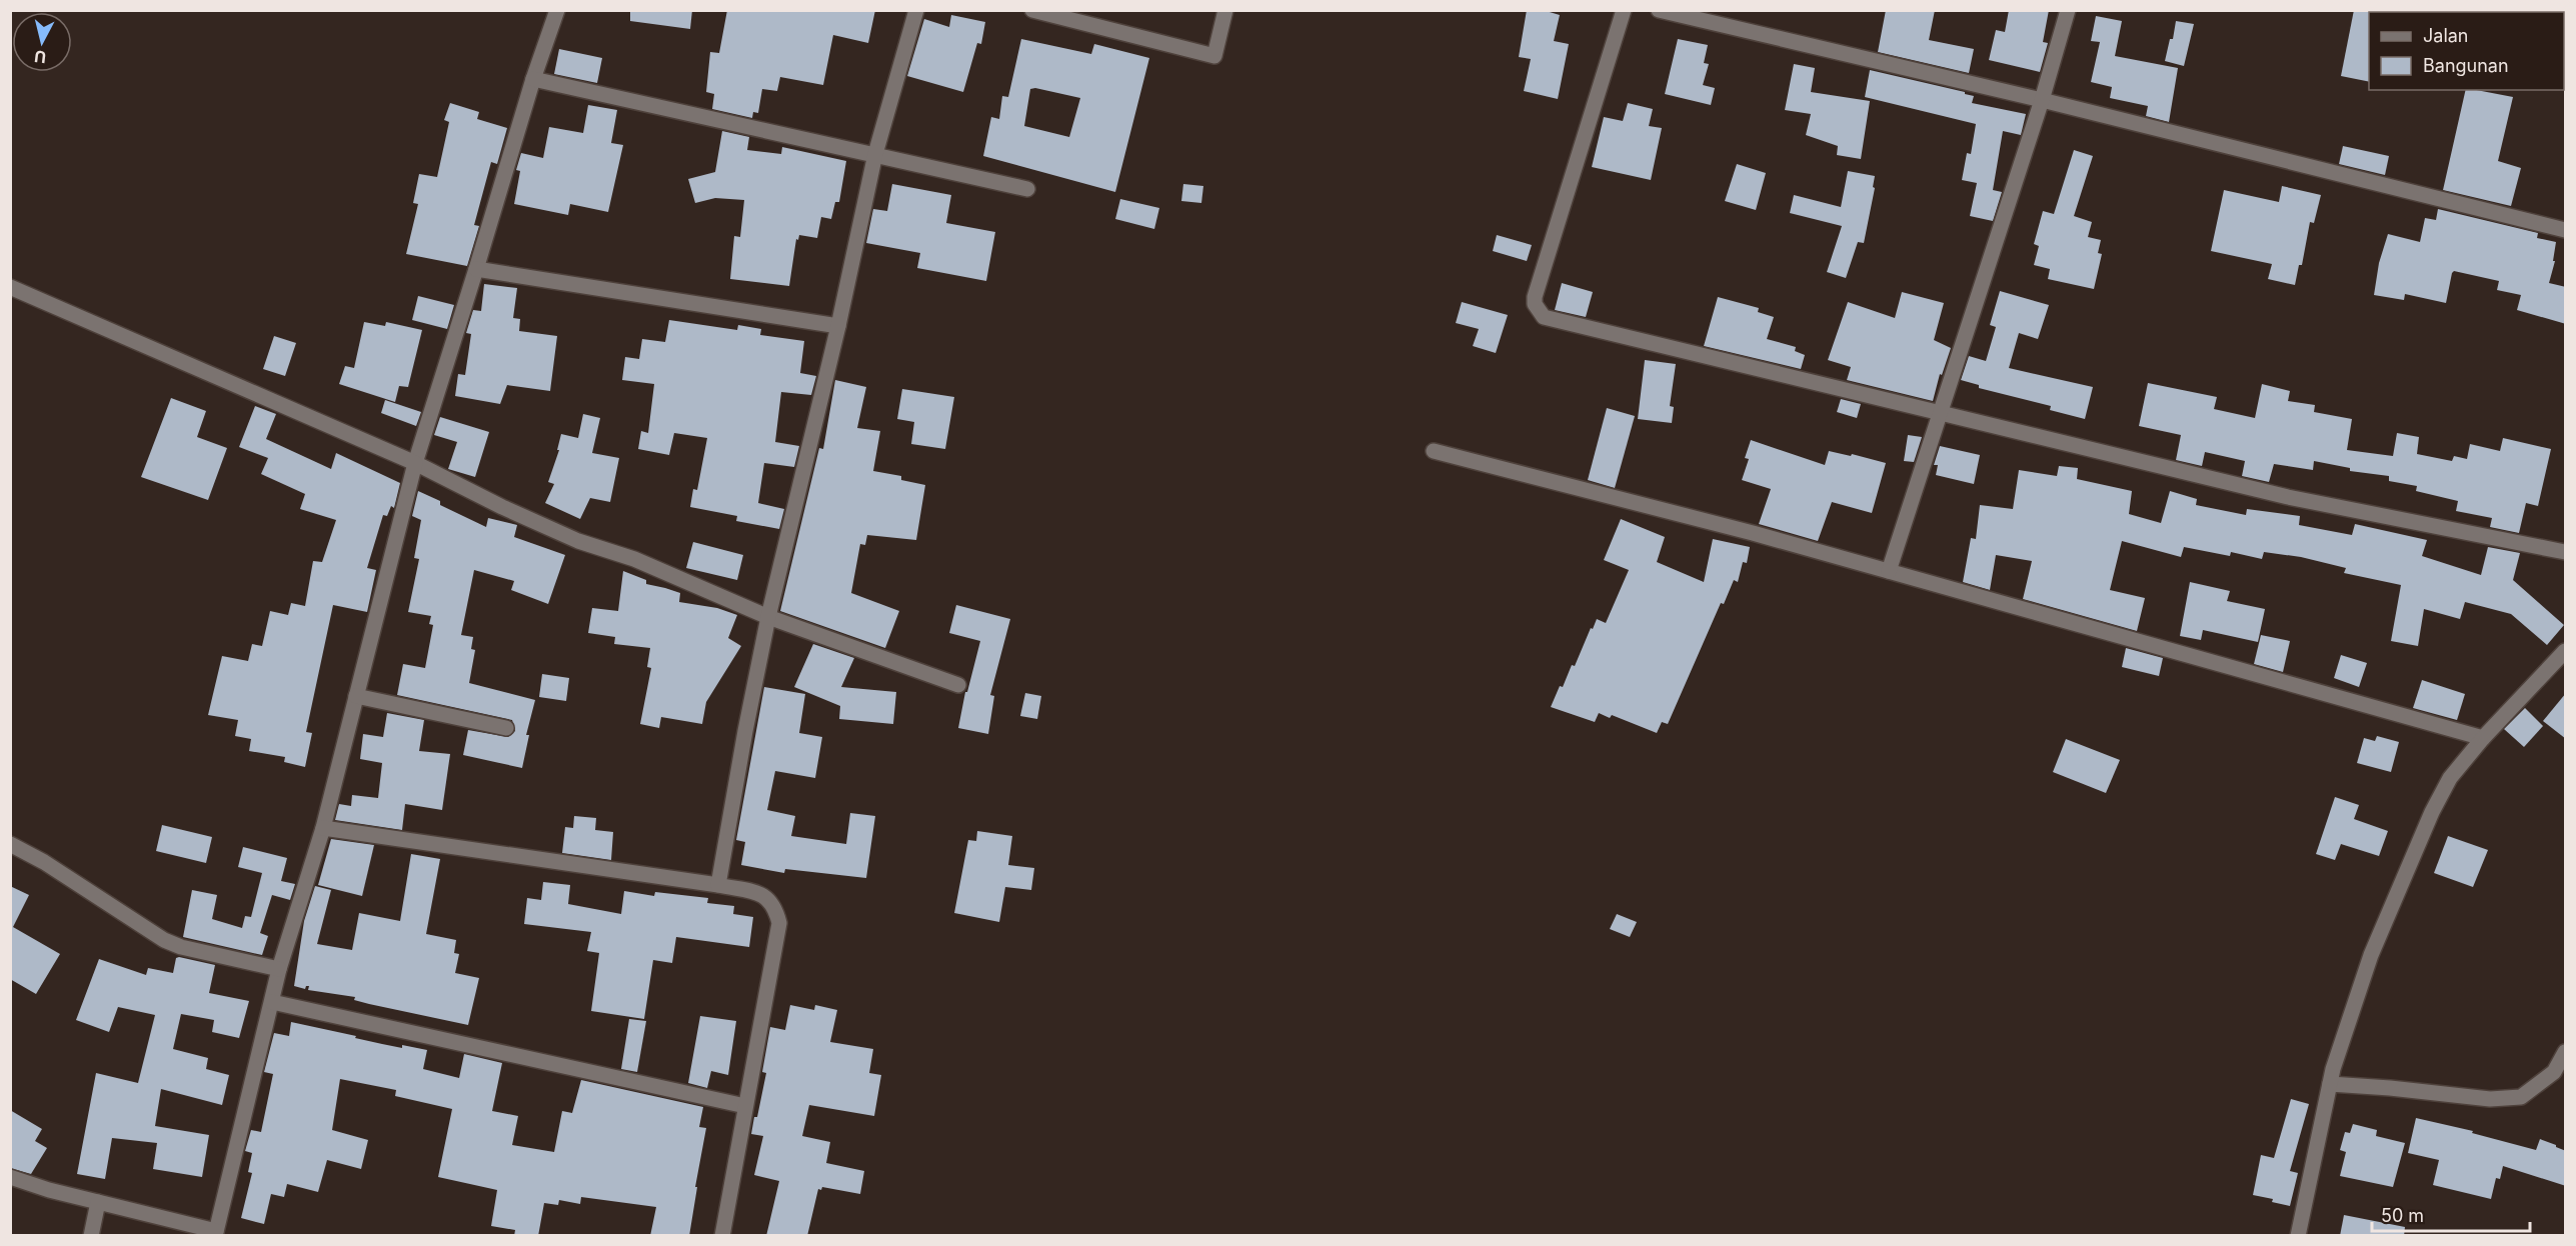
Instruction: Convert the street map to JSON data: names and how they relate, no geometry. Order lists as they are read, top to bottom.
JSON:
{
  "legend": ["Jalan", "Bangunan"],
  "scale_bar": "50 m",
  "north": "bottom"
}
